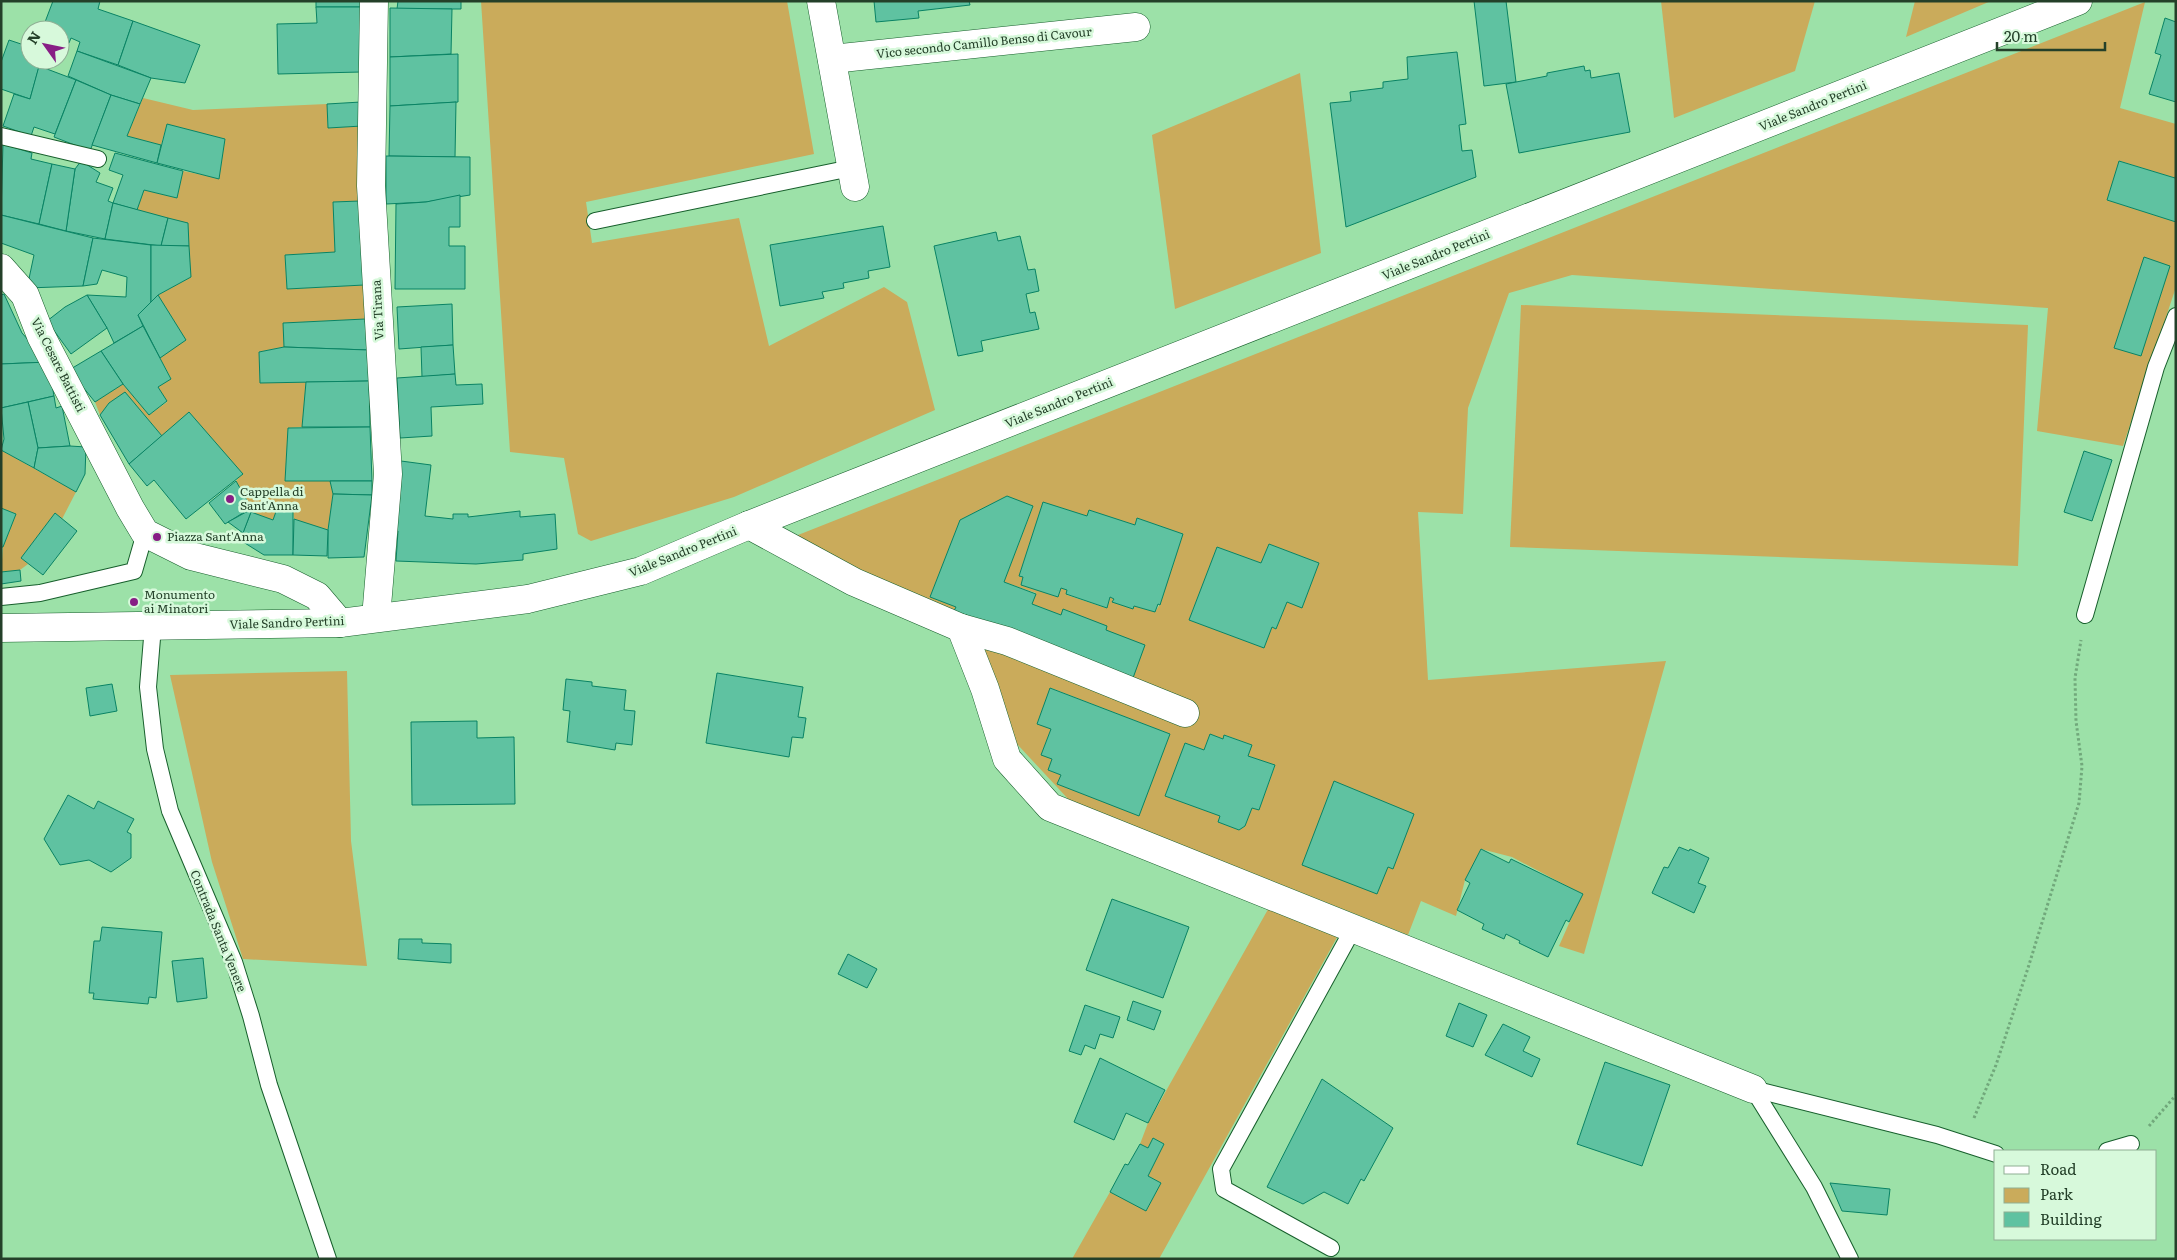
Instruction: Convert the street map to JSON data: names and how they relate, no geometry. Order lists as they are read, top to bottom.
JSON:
{
  "streets": {
    "street": [
      "Vico secondo Camillo Benso di Cavour",
      "Viale Sandro Pertini",
      "Via Tirana",
      "Via Cesare Battisti"
    ],
    "lane": ["Contrada Santa Venere"]
  },
  "crossings": [
    ["Viale Sandro Pertini", "Via Tirana"],
    ["Viale Sandro Pertini", "Contrada Santa Venere"]
  ],
  "places": ["Cappella di Sant'Anna", "Piazza Sant'Anna", "Monumento ai Minatori"],
  "legend": ["Road", "Park", "Building"],
  "scale_bar": "20 m",
  "north": "top left"
}
